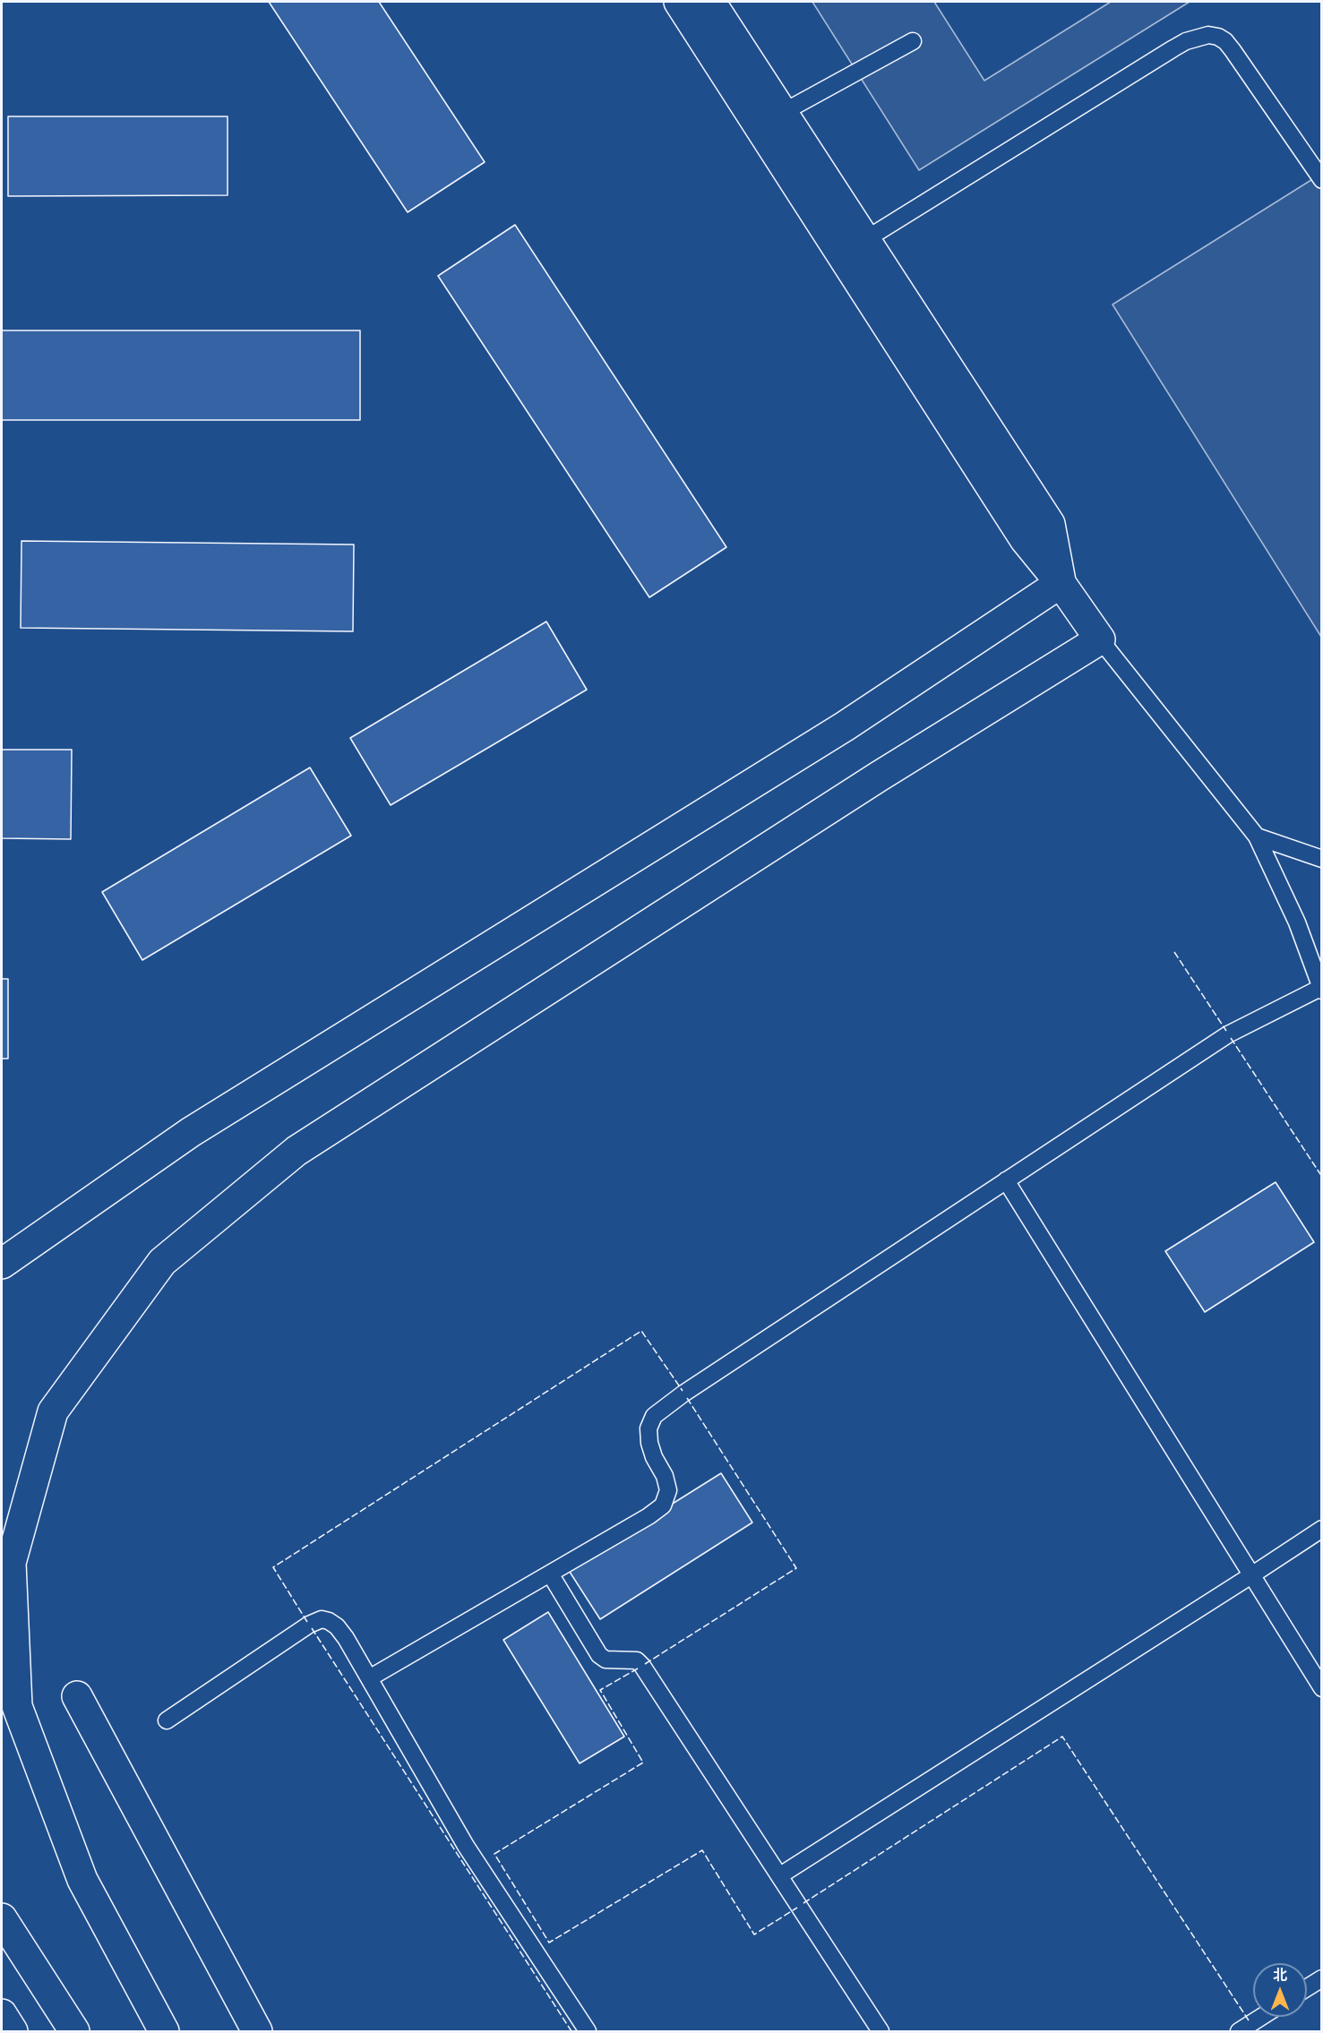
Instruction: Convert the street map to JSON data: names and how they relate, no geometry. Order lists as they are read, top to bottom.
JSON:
{
  "north": "top"
}
